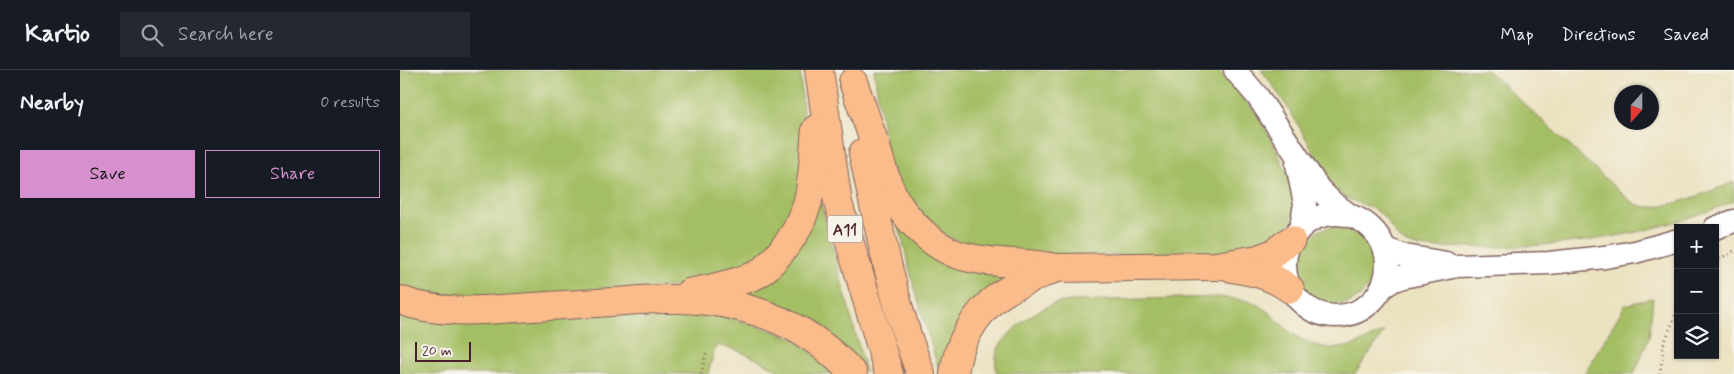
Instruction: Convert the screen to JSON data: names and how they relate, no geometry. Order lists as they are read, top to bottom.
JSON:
{
  "streets": {
    "highway": ["A11"]
  },
  "scale_bar": "20 m",
  "north": "bottom",
  "page": {
    "header": "Kartio",
    "search": "Search here",
    "nav": ["Map", "Directions", "Saved"],
    "heading": ["Nearby", "0 results"],
    "buttons": ["Save", "Share"],
    "map_buttons": ["+", "−"],
    "scale": "20 m"
  }
}
